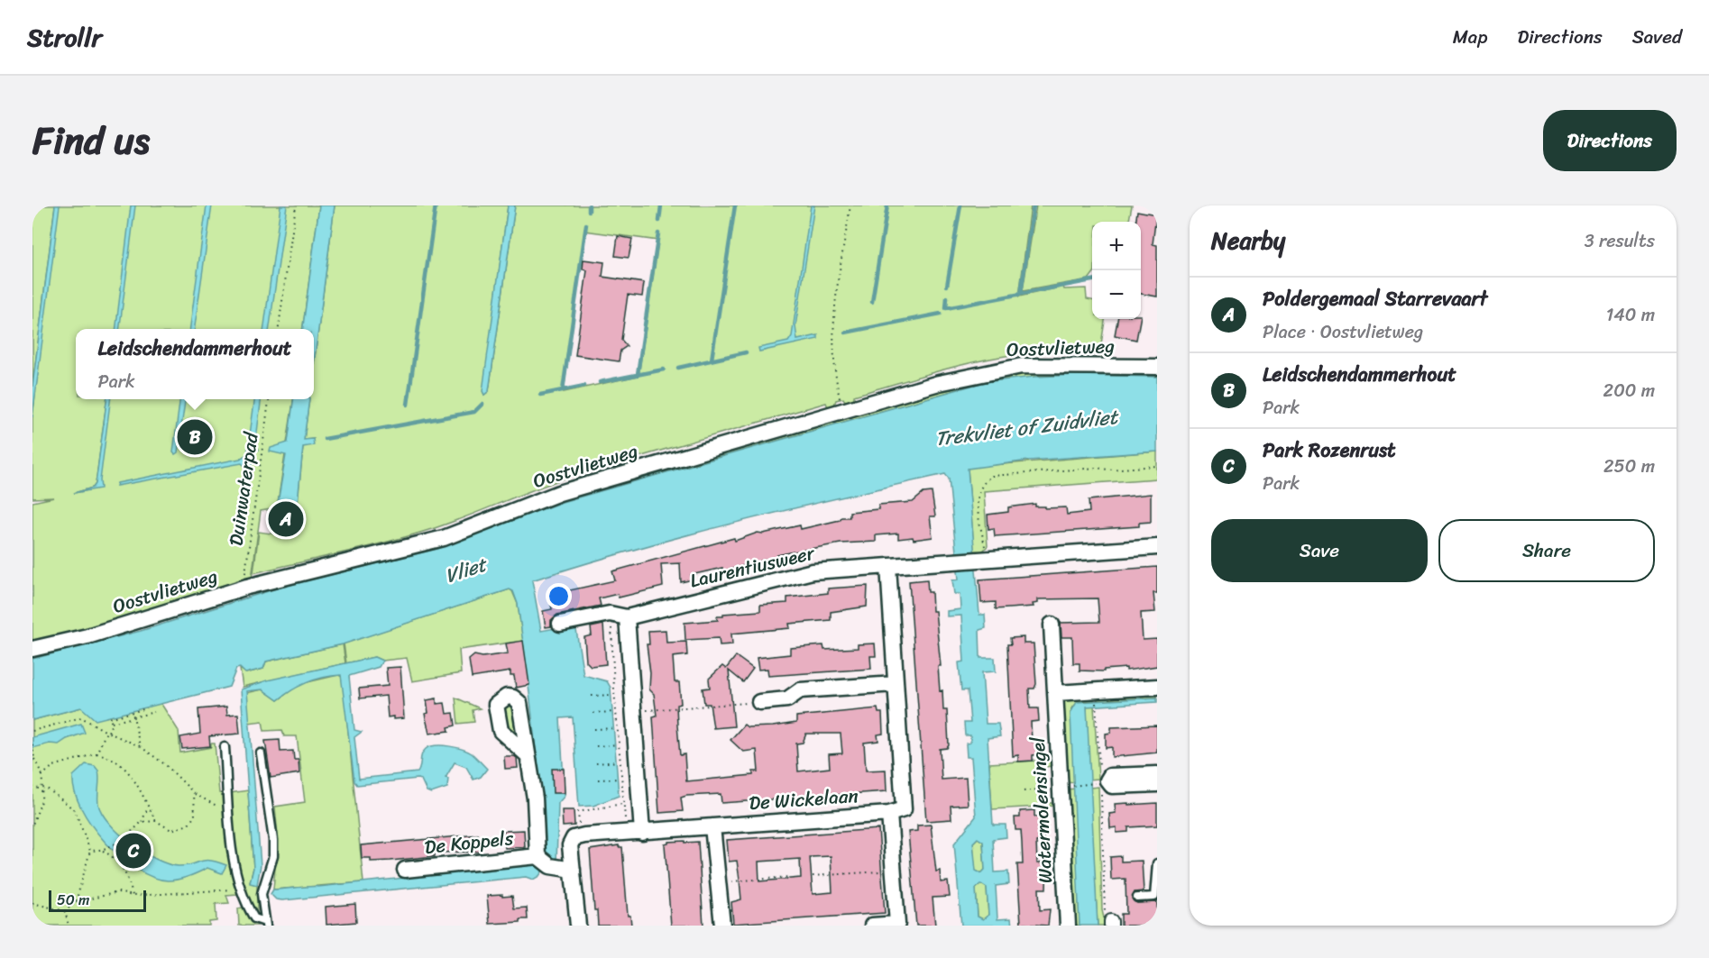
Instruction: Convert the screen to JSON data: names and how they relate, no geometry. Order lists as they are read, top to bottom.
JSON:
{
  "streets": {
    "street": [
      "Oostvlietweg",
      "Laurentiusweer",
      "De Wickelaan",
      "Watermolensingel",
      "De Koppels"
    ],
    "path": ["Duinwaterpad"]
  },
  "crossings": [
    ["Oostvlietweg", "Duinwaterpad"]
  ],
  "water": ["Trekvliet of Zuidvliet", "Vliet"],
  "scale_bar": "50 m",
  "page": {
    "header": "Strollr",
    "nav": ["Map", "Directions", "Saved"],
    "title": "Find us",
    "buttons": [
      "Directions",
      ["Save", "Share"]
    ],
    "heading": ["Nearby", "3 results"],
    "map_buttons": ["+", "−"],
    "list": [
      {
        "mark": "A",
        "name": "Poldergemaal Starrevaart",
        "note": "Place · Oostvlietweg",
        "value": "140 m"
      },
      {
        "mark": "B",
        "name": "Leidschendammerhout",
        "note": "Park",
        "value": "200 m"
      },
      {
        "mark": "C",
        "name": "Park Rozenrust",
        "note": "Park",
        "value": "250 m"
      }
    ],
    "popup": ["Leidschendammerhout", "Park"],
    "pins": ["B", "A", "C"],
    "scale": "50 m"
  }
}
